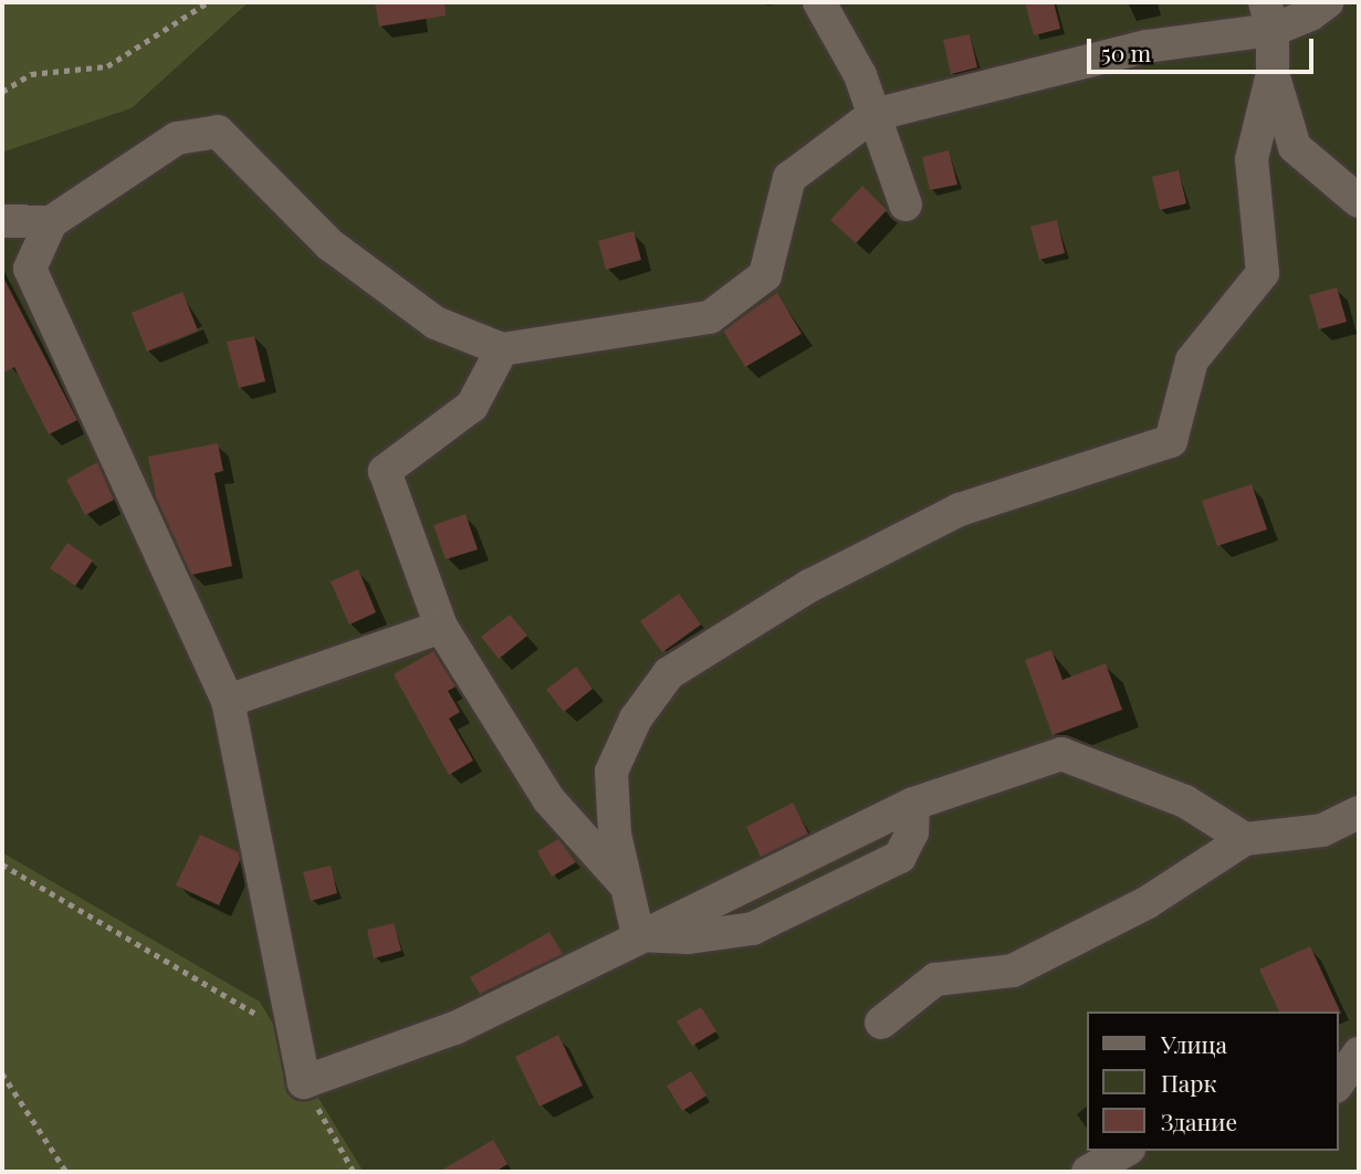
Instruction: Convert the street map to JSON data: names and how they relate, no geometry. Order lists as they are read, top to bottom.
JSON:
{
  "legend": ["Улица", "Парк", "Здание"],
  "scale_bar": "50 m"
}
